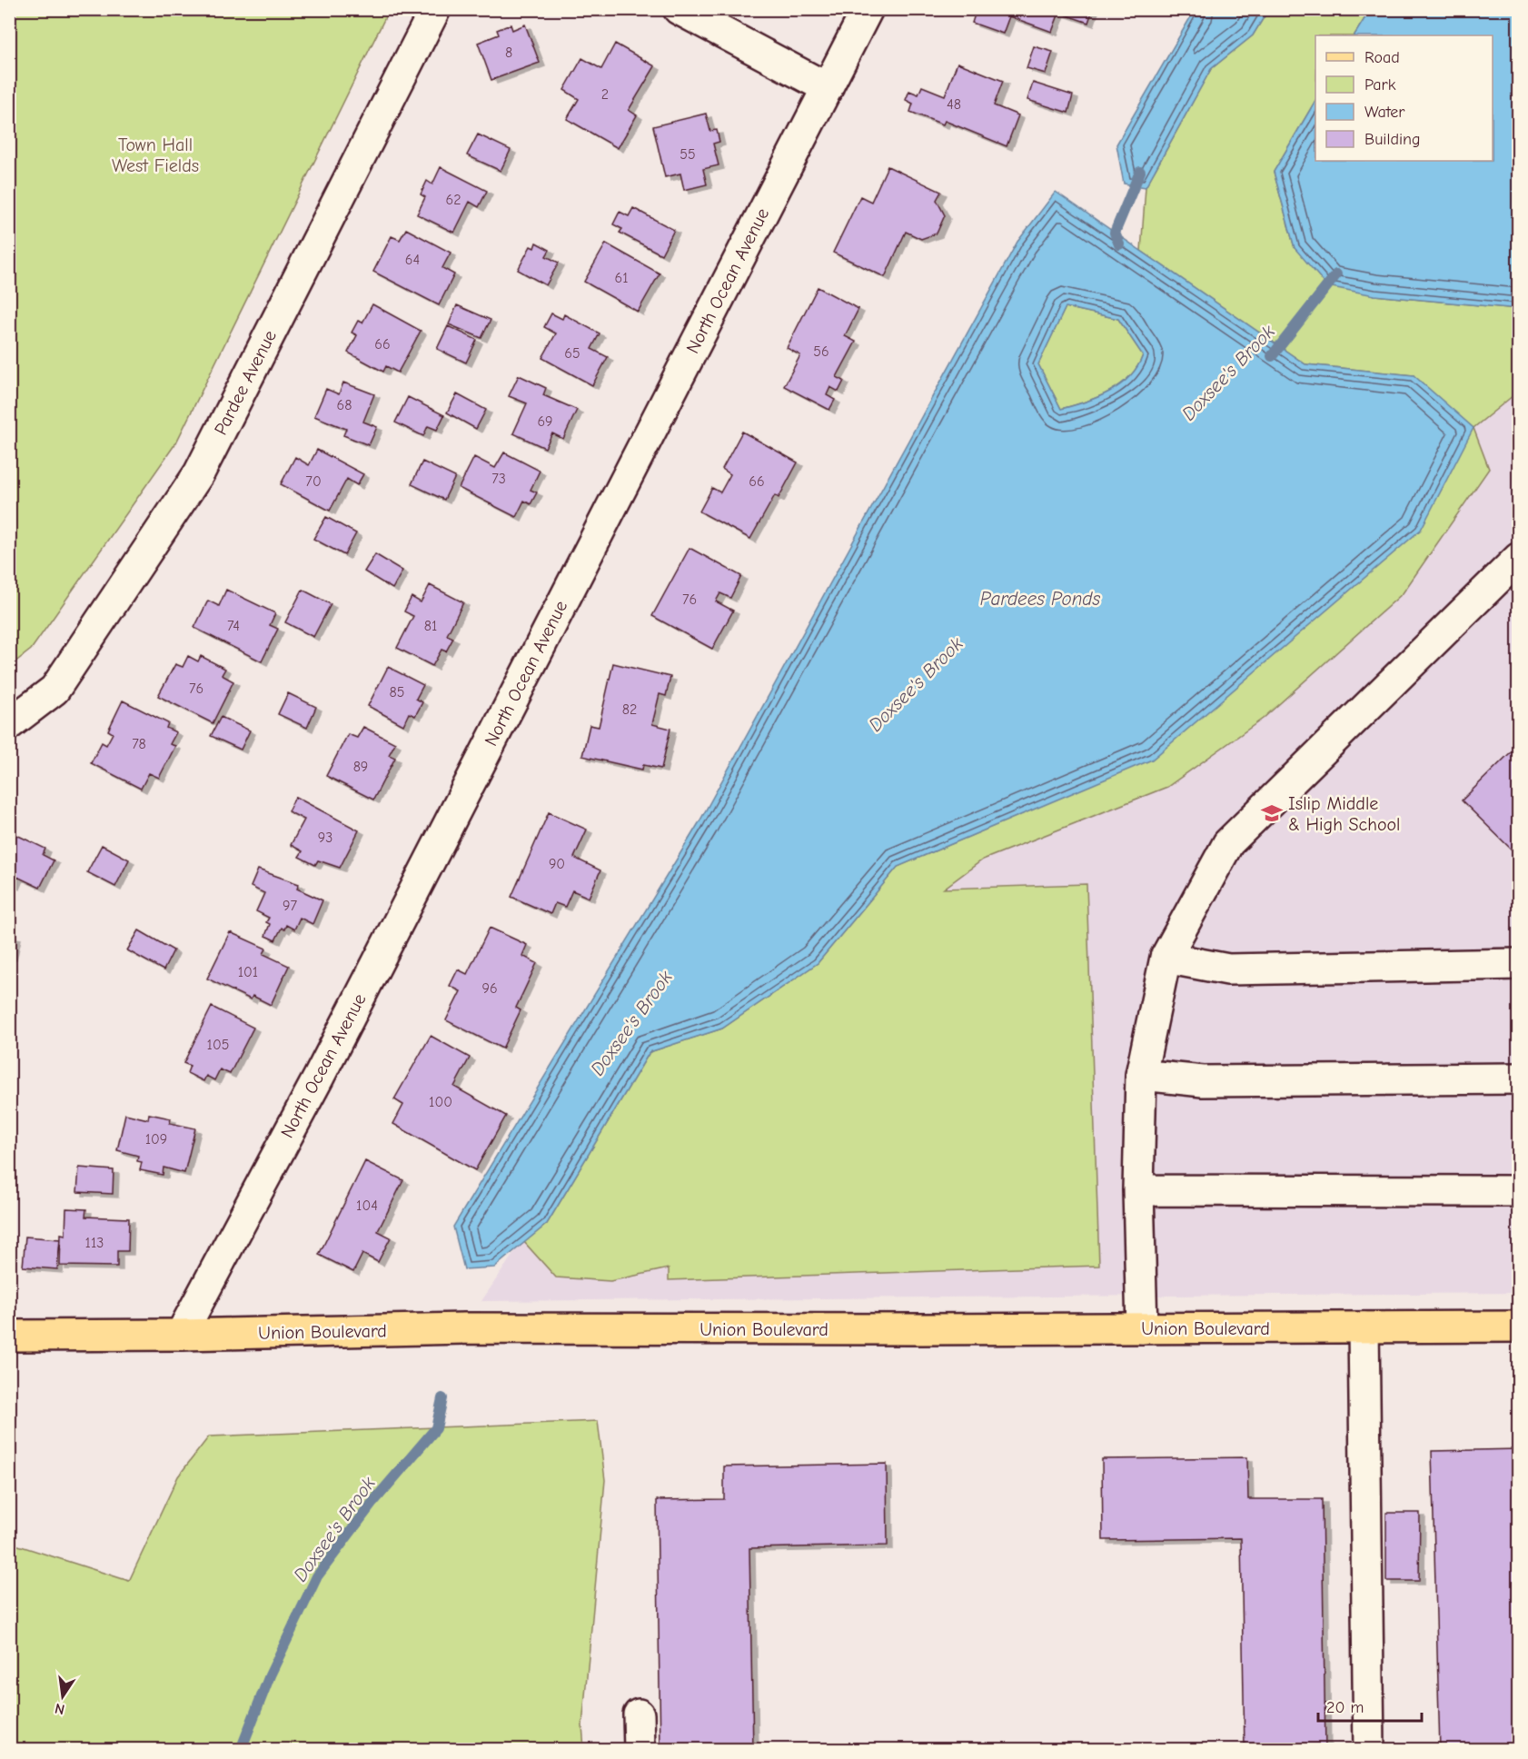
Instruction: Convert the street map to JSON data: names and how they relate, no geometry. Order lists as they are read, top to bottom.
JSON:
{
  "streets": {
    "main road": ["Union Boulevard"],
    "street": ["North Ocean Avenue", "Pardee Avenue"]
  },
  "crossings": [
    ["North Ocean Avenue", "Union Boulevard"]
  ],
  "water": ["Doxsee's Brook", "Pardees Ponds"],
  "parks": ["Town Hall West Fields"],
  "places": {
    "school or university": ["Islip Middle & High School"]
  },
  "house_numbers": [
    "8",
    "2",
    "48",
    "55",
    "62",
    "64",
    "61",
    "66",
    "56",
    "65",
    "68",
    "69",
    "73",
    "70",
    "66",
    "76",
    "74",
    "81",
    "76",
    "85",
    "82",
    "78",
    "89",
    "93",
    "90",
    "97",
    "101",
    "96",
    "105",
    "100",
    "109",
    "104",
    "113"
  ],
  "legend": [
    "Road",
    "Park",
    "Water",
    "Building"
  ],
  "scale_bar": "20 m",
  "north": "bottom"
}
